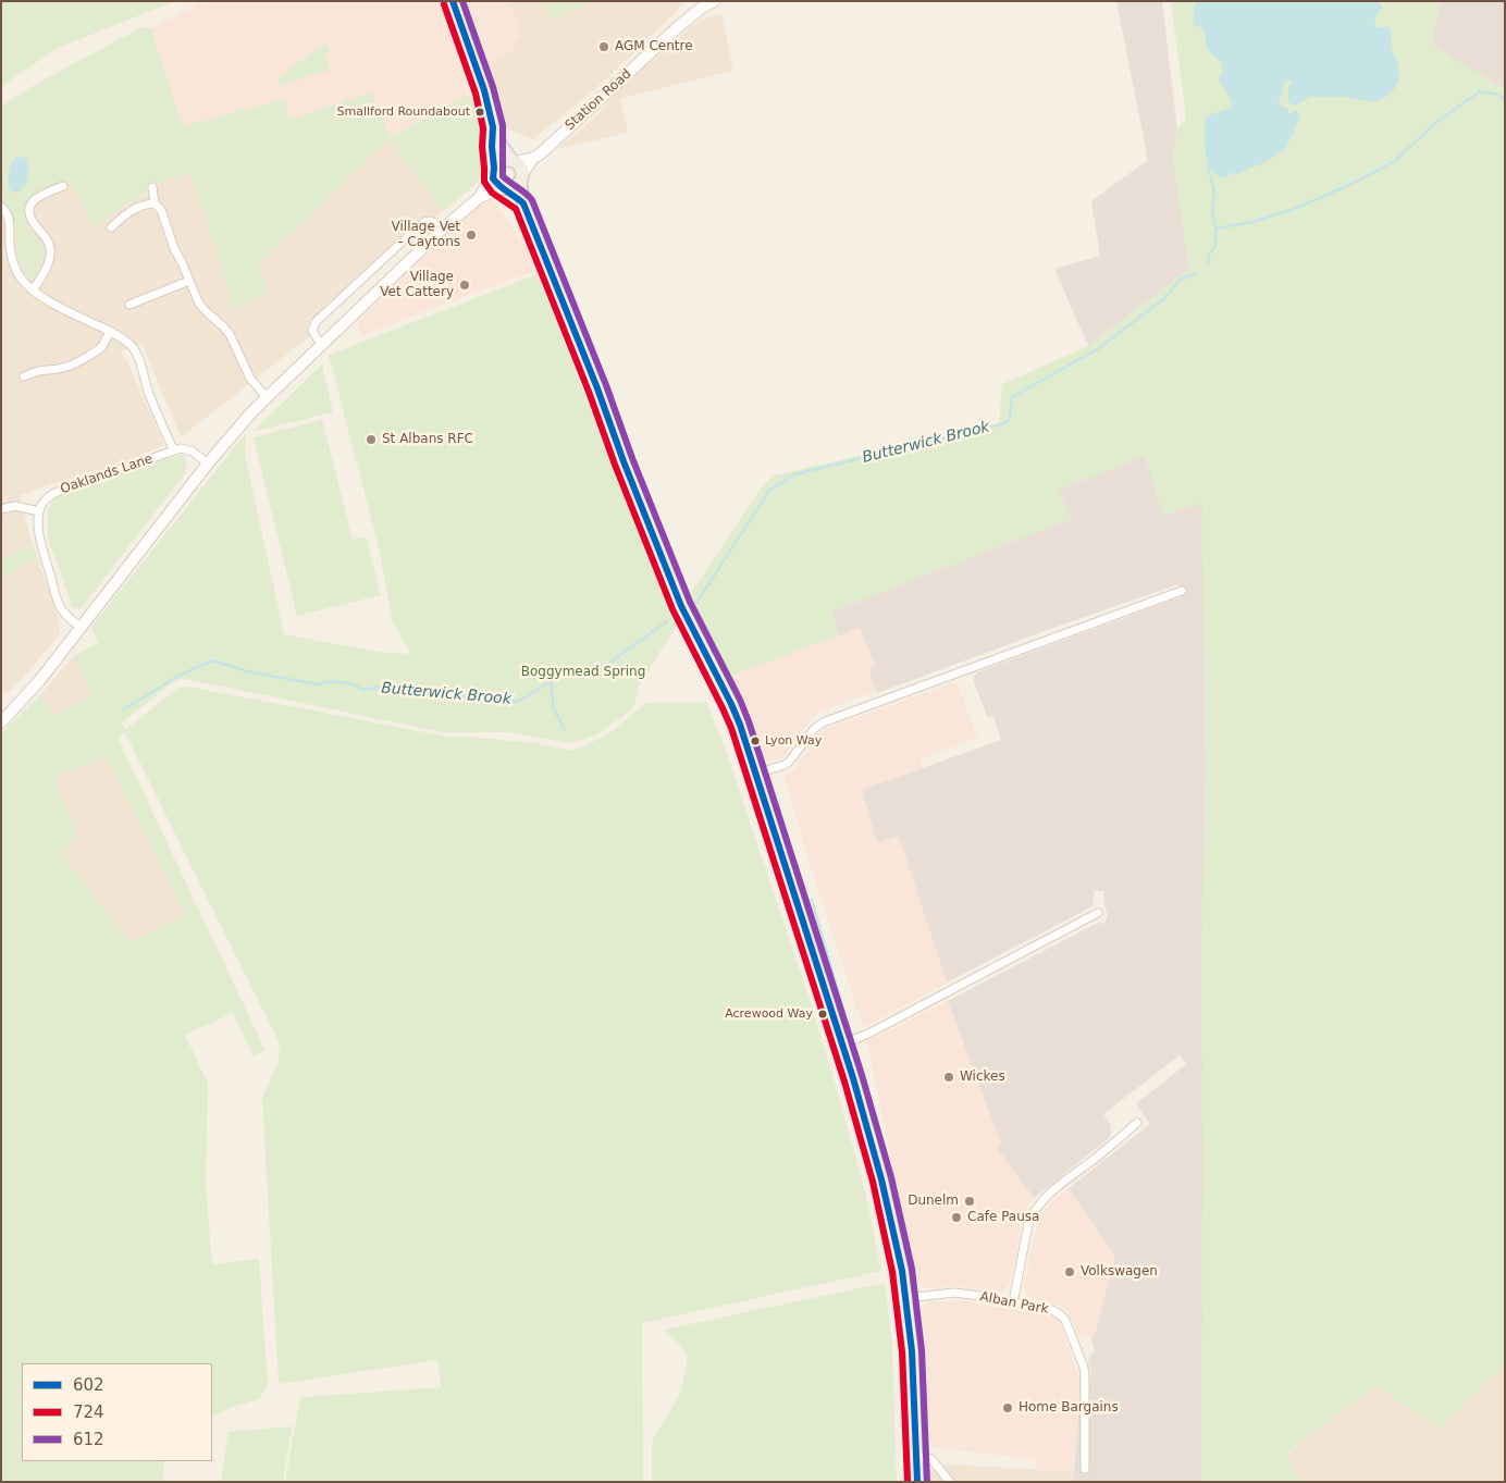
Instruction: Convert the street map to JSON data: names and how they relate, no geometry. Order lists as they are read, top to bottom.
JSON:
{
  "streets": {
    "street": ["Station Road", "Oaklands Lane", "Alban Park"]
  },
  "water": ["Butterwick Brook"],
  "parks": ["Boggymead Spring"],
  "places": [
    "AGM Centre",
    "Smallford Roundabout",
    "Village Vet - Caytons",
    "Village Vet Cattery",
    "St Albans RFC",
    "Lyon Way",
    "Acrewood Way",
    "Wickes",
    "Dunelm",
    "Cafe Pausa",
    "Volkswagen",
    "Home Bargains"
  ],
  "lines": ["transit line 602", "transit line 612", "transit line 724"],
  "legend": ["602", "724", "612"]
}
